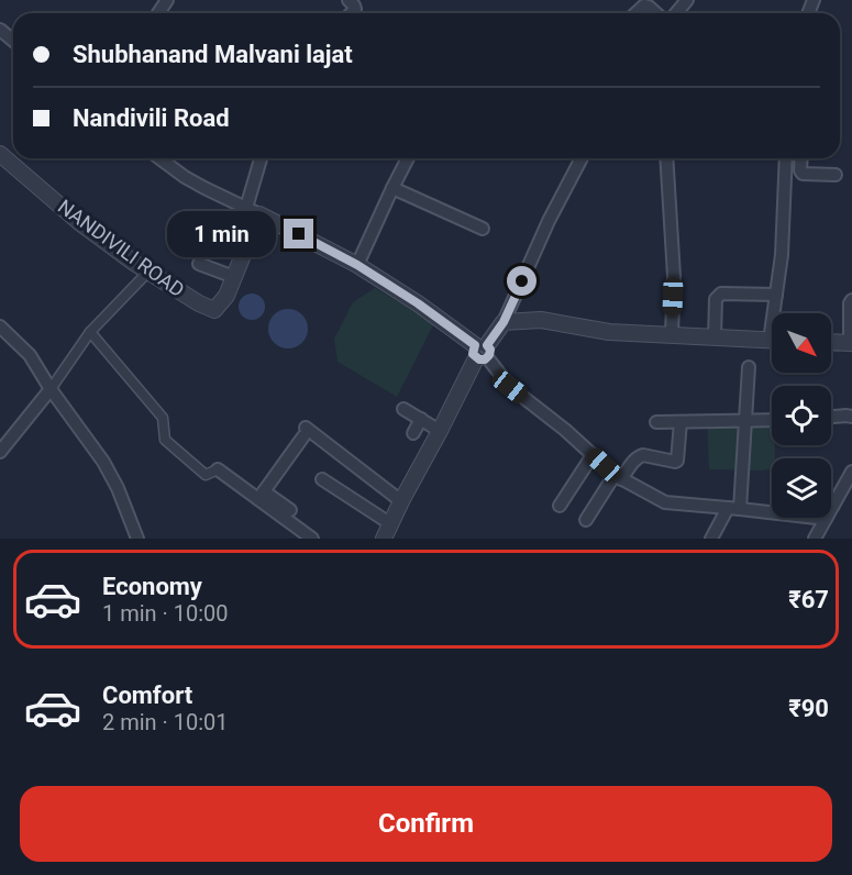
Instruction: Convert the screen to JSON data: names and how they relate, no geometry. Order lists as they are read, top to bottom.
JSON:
{
  "streets": {
    "street": ["NANDIVILI ROAD"]
  },
  "north": "bottom right",
  "page": {
    "banner": ["Shubhanand Malvani lajat", "Nandivili Road"],
    "bubble": "1 min",
    "list": [
      {
        "name": "Economy",
        "note": "1 min · 10:00",
        "value": "₹67"
      },
      {
        "name": "Comfort",
        "note": "2 min · 10:01",
        "value": "₹90"
      }
    ],
    "buttons": "Confirm"
  }
}
